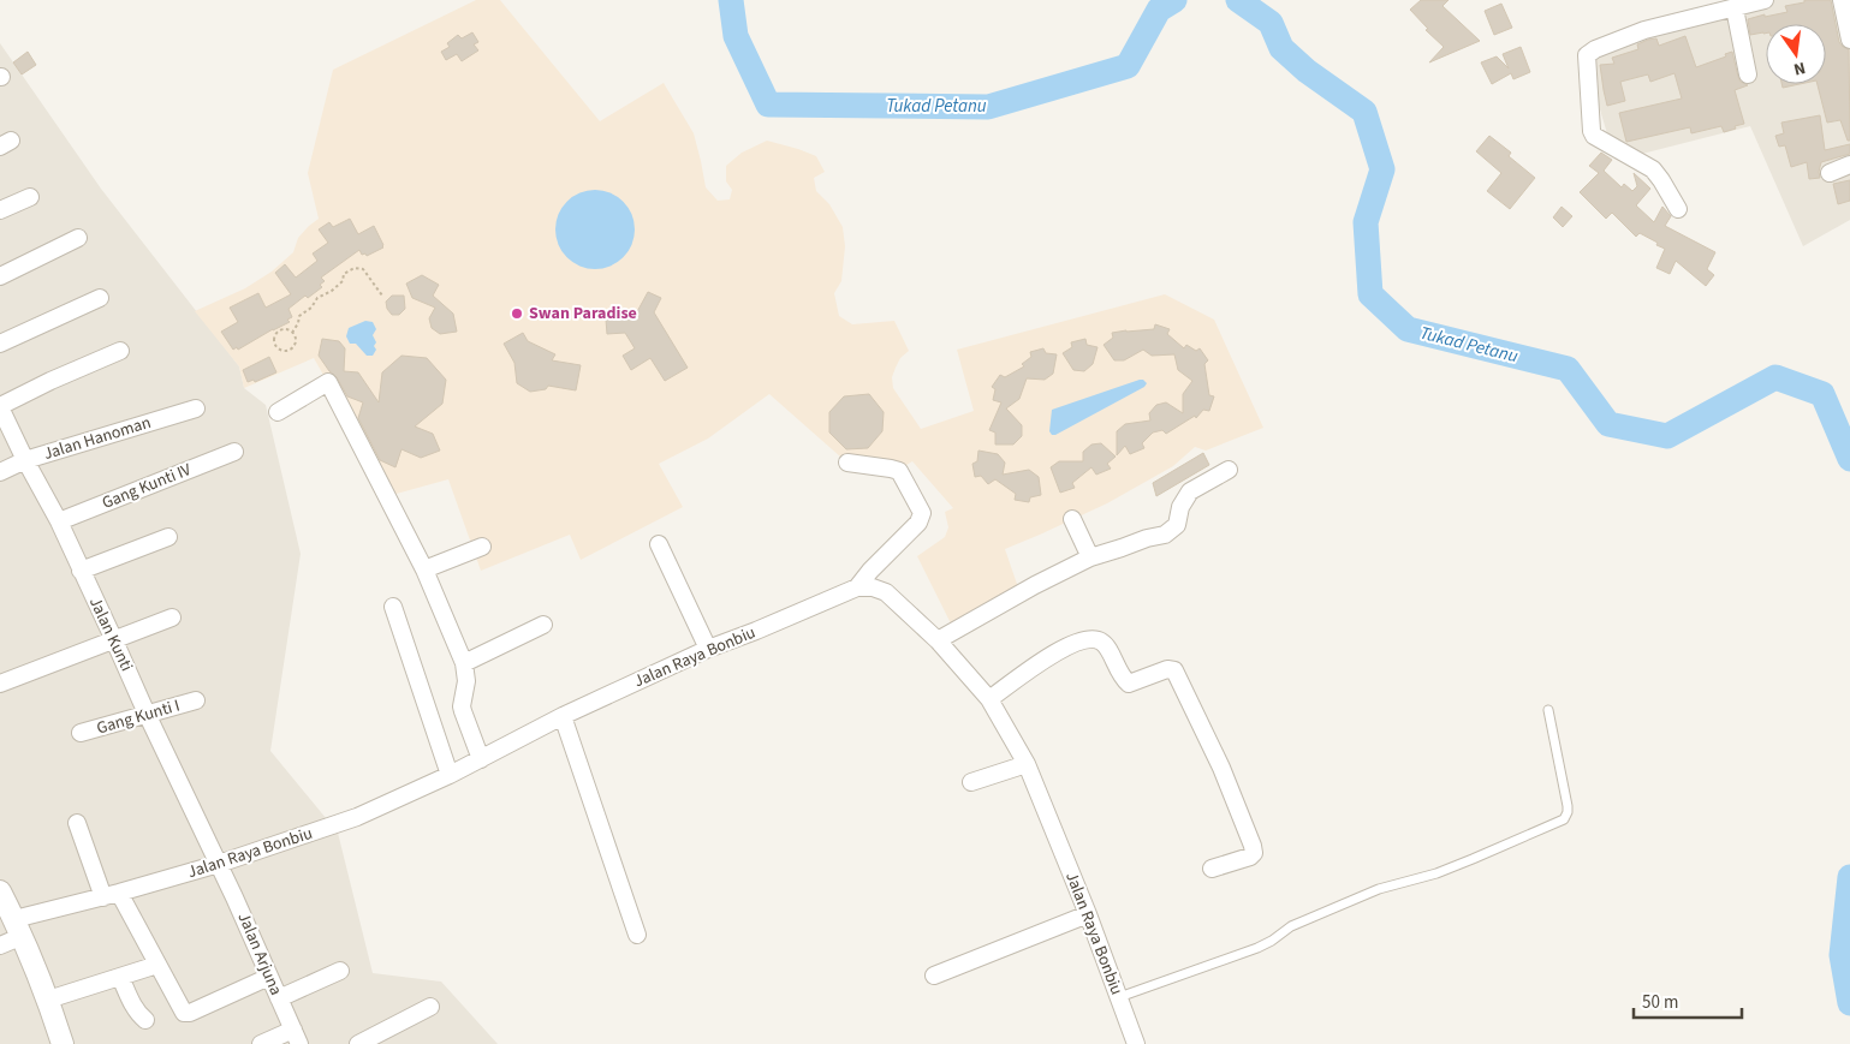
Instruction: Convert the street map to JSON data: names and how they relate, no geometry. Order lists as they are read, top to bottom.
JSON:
{
  "streets": {
    "street": [
      "Jalan Hanoman",
      "Gang Kunti IV",
      "Jalan Kunti",
      "Jalan Raya Bonbiu",
      "Gang Kunti I",
      "Jalan Arjuna"
    ]
  },
  "crossings": [
    ["Jalan Hanoman", "Jalan Kunti"],
    ["Gang Kunti IV", "Jalan Kunti"],
    ["Jalan Kunti", "Jalan Raya Bonbiu"],
    ["Jalan Kunti", "Gang Kunti I"],
    ["Jalan Kunti", "Jalan Arjuna"],
    ["Jalan Raya Bonbiu", "Jalan Arjuna"]
  ],
  "water": ["Tukad Petanu"],
  "places": ["Swan Paradise"],
  "scale_bar": "50 m",
  "north": "bottom"
}
